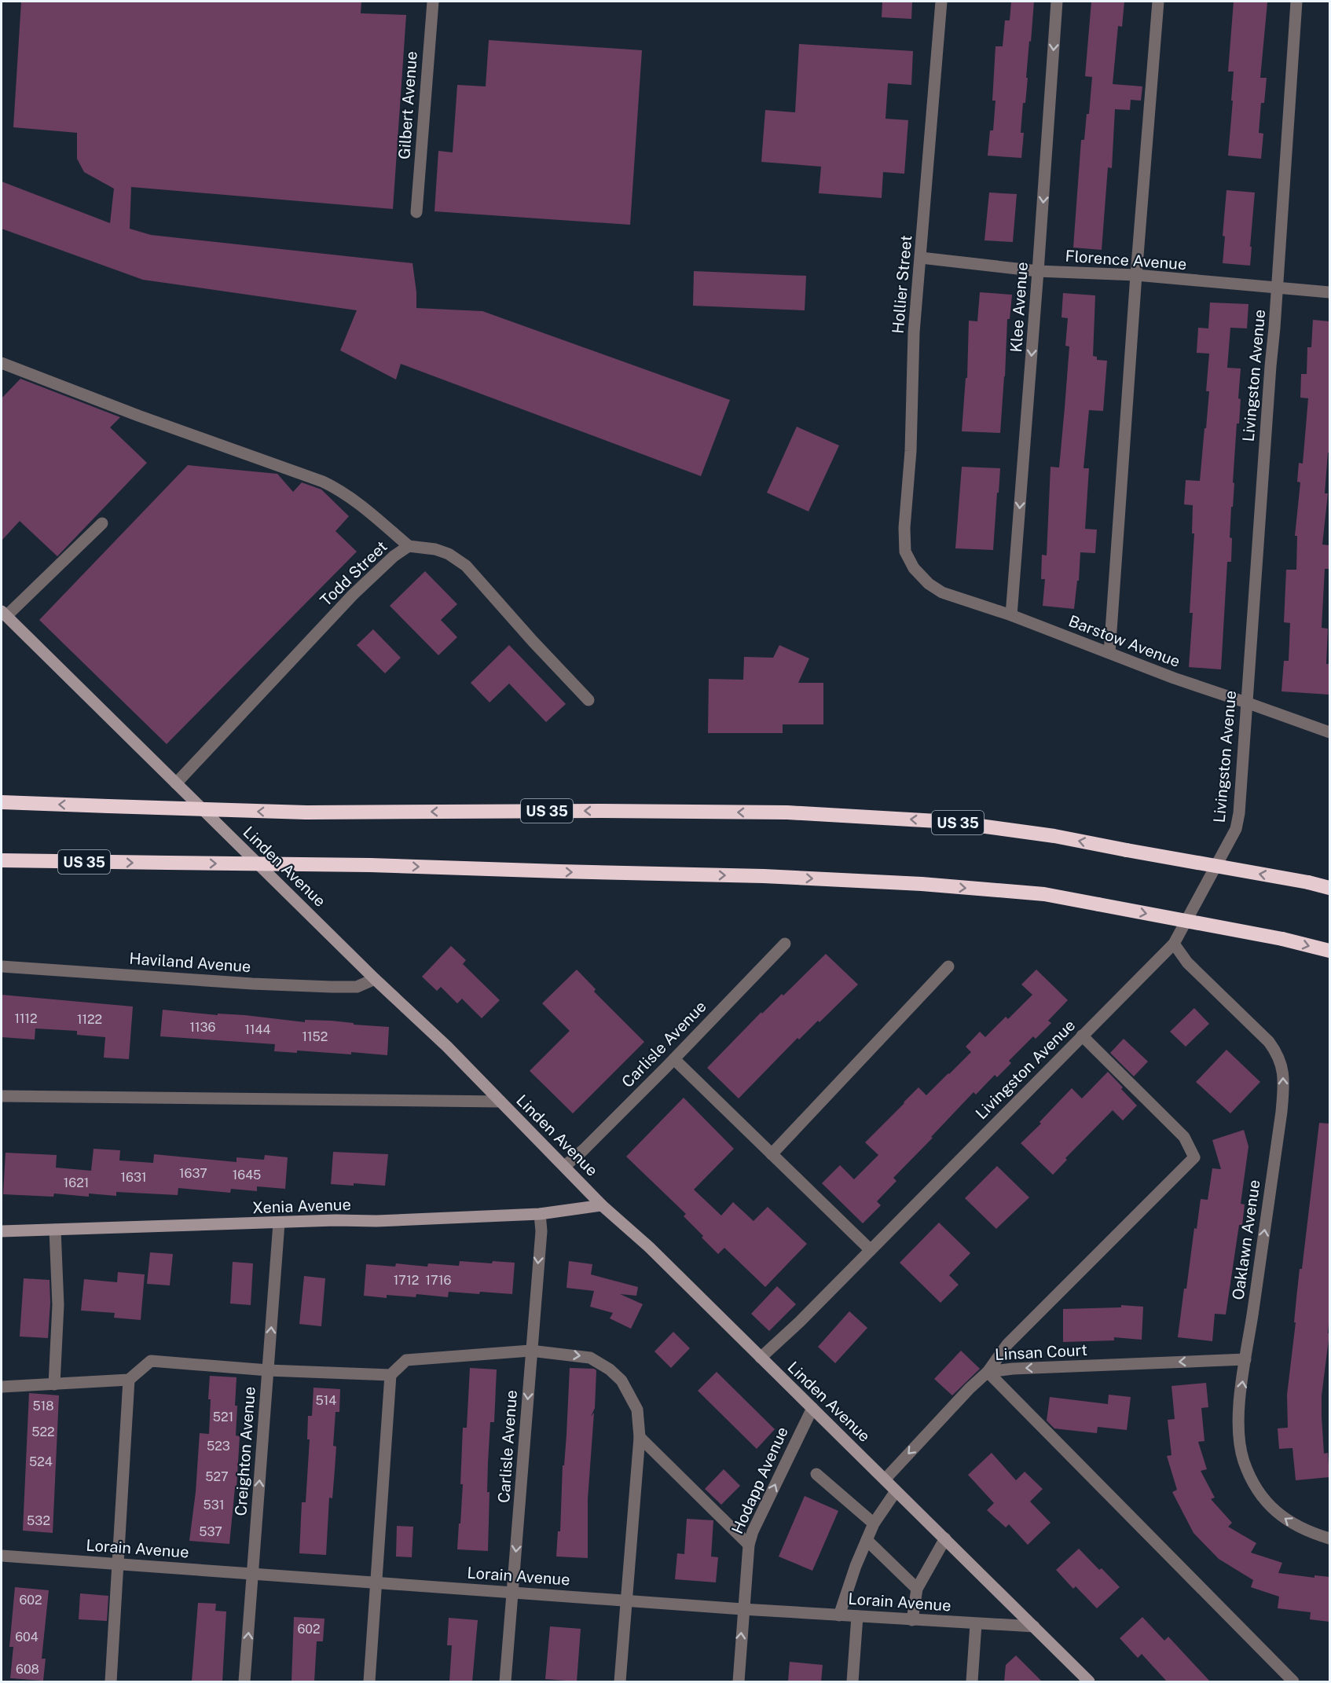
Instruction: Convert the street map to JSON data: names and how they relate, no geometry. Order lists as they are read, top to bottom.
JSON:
{
  "streets": {
    "highway": ["US 35"],
    "main road": ["Linden Avenue", "Xenia Avenue"],
    "street": [
      "Gilbert Avenue",
      "Florence Avenue",
      "Hollier Street",
      "Klee Avenue",
      "Livingston Avenue",
      "Todd Street",
      "Barstow Avenue",
      "Haviland Avenue",
      "Carlisle Avenue",
      "Oaklawn Avenue",
      "Linsan Court",
      "Creighton Avenue",
      "Hodapp Avenue",
      "Lorain Avenue"
    ]
  },
  "crossings": [
    ["Florence Avenue", "Hollier Street"],
    ["Florence Avenue", "Klee Avenue"],
    ["Florence Avenue", "Livingston Avenue"],
    ["Hollier Street", "Barstow Avenue"],
    ["Klee Avenue", "Barstow Avenue"],
    ["Livingston Avenue", "Barstow Avenue"],
    ["Livingston Avenue", "Linden Avenue"],
    ["Livingston Avenue", "Oaklawn Avenue"],
    ["Todd Street", "Linden Avenue"],
    ["Linden Avenue", "Haviland Avenue"],
    ["Linden Avenue", "Carlisle Avenue"],
    ["Linden Avenue", "Xenia Avenue"],
    ["Linden Avenue", "Linsan Court"],
    ["Linden Avenue", "Hodapp Avenue"],
    ["Linden Avenue", "Lorain Avenue"],
    ["Carlisle Avenue", "Xenia Avenue"],
    ["Carlisle Avenue", "Lorain Avenue"],
    ["Xenia Avenue", "Creighton Avenue"],
    ["Oaklawn Avenue", "Linsan Court"],
    ["Creighton Avenue", "Lorain Avenue"],
    ["Hodapp Avenue", "Lorain Avenue"]
  ],
  "one_way": [
    "Carlisle Avenue",
    "Oaklawn Avenue",
    "Linsan Court",
    "Creighton Avenue",
    "Hodapp Avenue"
  ],
  "house_numbers": [
    "1112",
    "1122",
    "1136",
    "1144",
    "1152",
    "1637",
    "1645",
    "1631",
    "1621",
    "1712",
    "1716",
    "514",
    "518",
    "521",
    "522",
    "523",
    "524",
    "527",
    "531",
    "532",
    "537",
    "602",
    "602",
    "604",
    "608"
  ]
}
